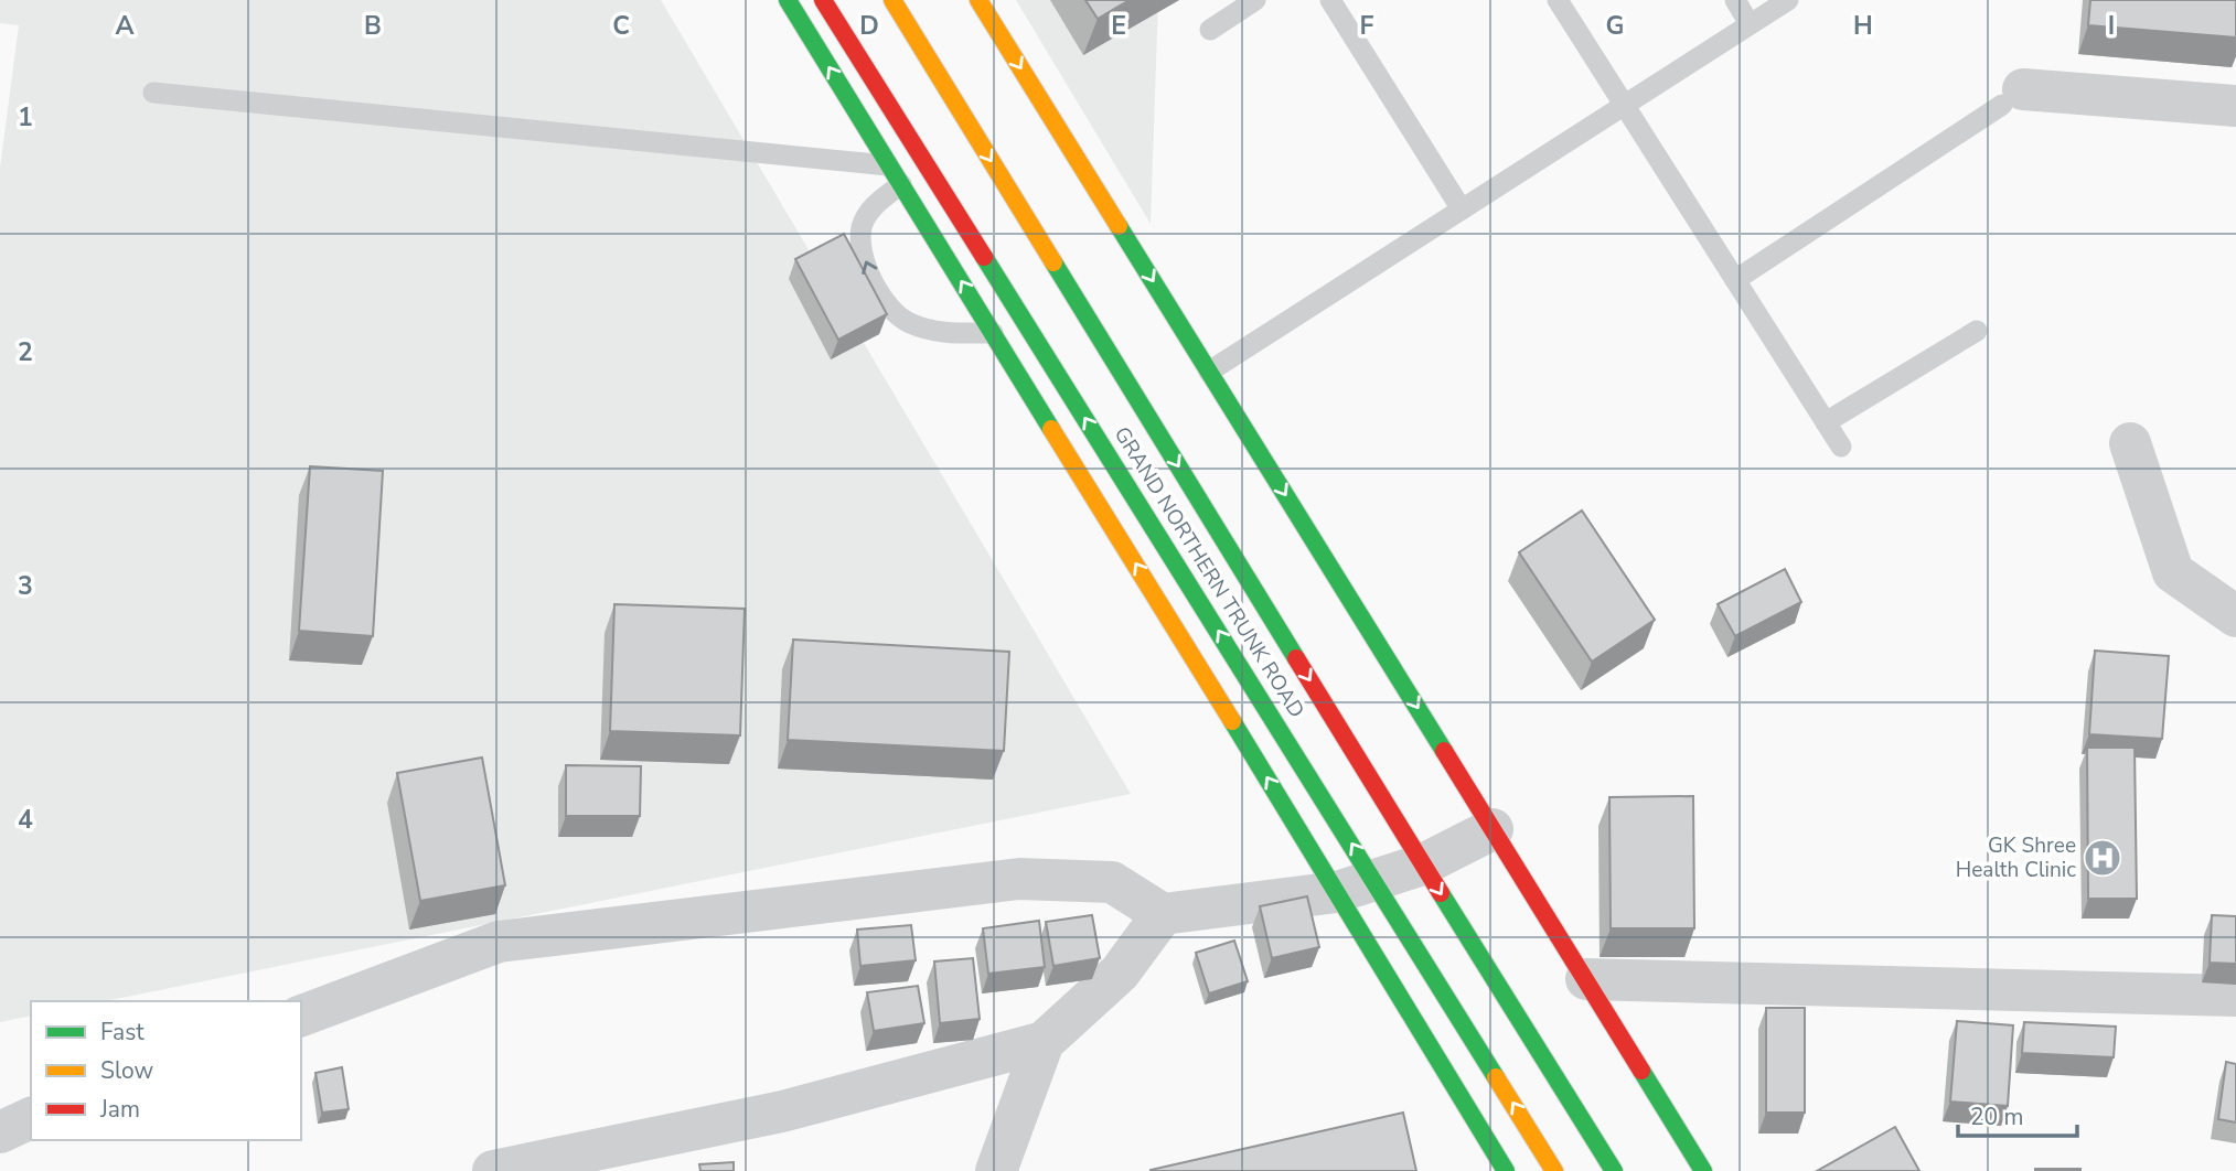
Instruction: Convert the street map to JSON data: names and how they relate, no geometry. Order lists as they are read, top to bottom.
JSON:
{
  "streets": {
    "main road": ["GRAND NORTHERN TRUNK ROAD"]
  },
  "places": {
    "hospital": ["GK Shree Health Clinic"]
  },
  "legend": ["Fast", "Slow", "Jam"],
  "scale_bar": "20 m",
  "grid": {
    "columns": [
      "A",
      "B",
      "C",
      "D",
      "E",
      "F",
      "G",
      "H",
      "I"
    ],
    "rows": [
      "1",
      "2",
      "3",
      "4"
    ]
  }
}
